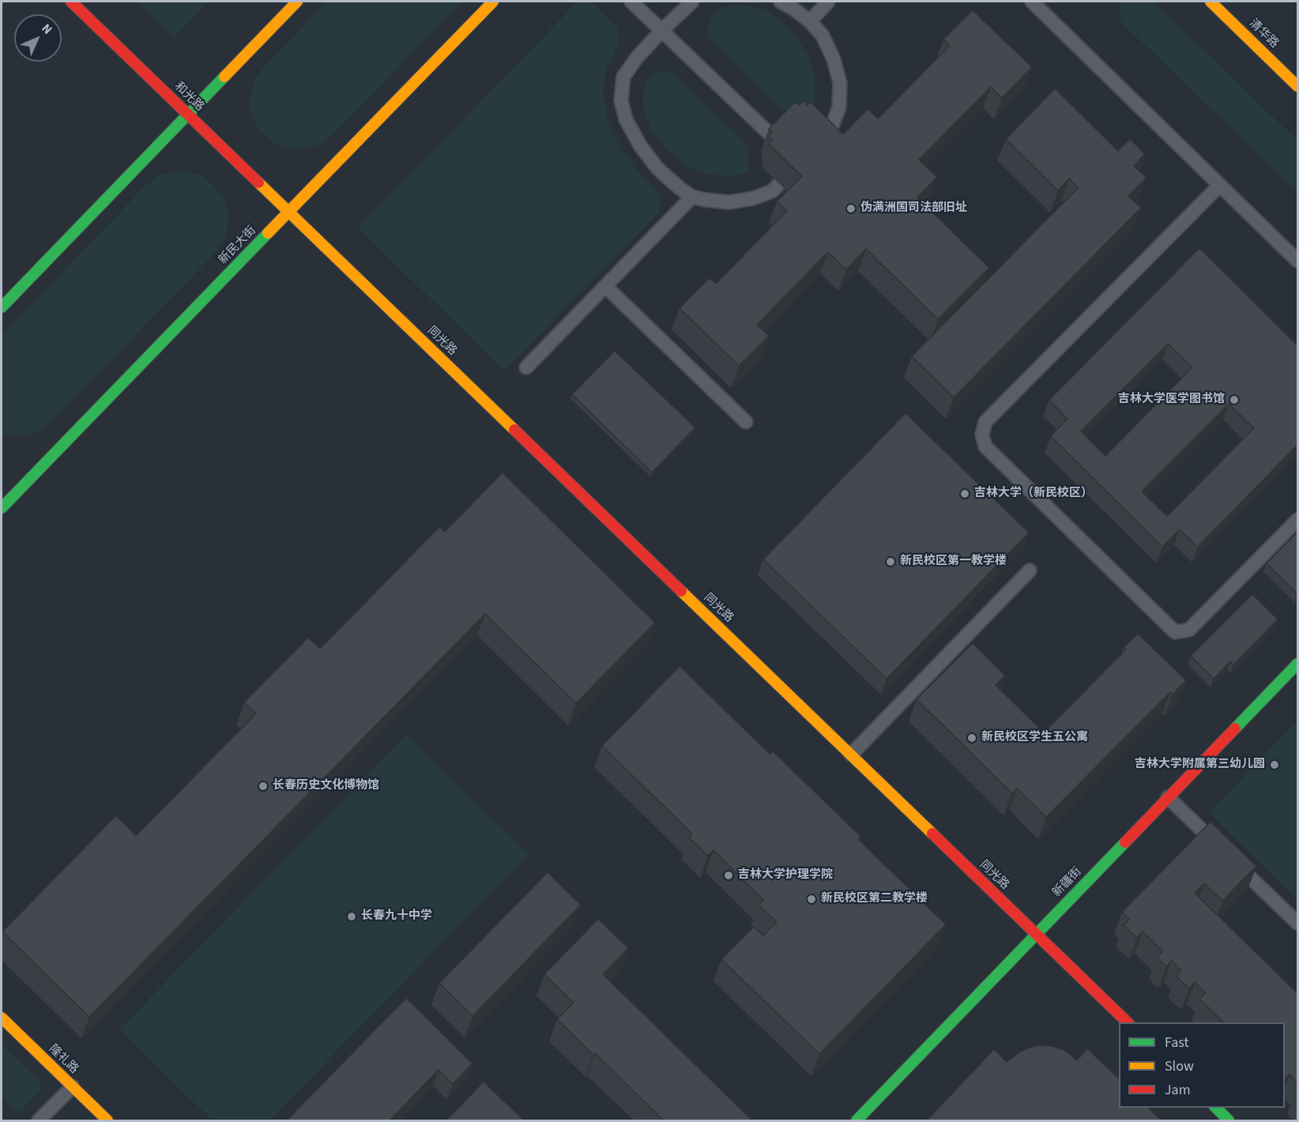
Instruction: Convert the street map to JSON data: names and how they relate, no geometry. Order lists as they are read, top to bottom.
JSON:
{
  "streets": {
    "street": [
      "清华路",
      "和光路",
      "新民大街",
      "同光路",
      "新疆街",
      "隆礼路"
    ]
  },
  "crossings": [
    ["和光路", "新民大街"],
    ["和光路", "同光路"],
    ["新民大街", "同光路"],
    ["同光路", "新疆街"]
  ],
  "places": [
    "伪满洲国司法部旧址",
    "吉林大学医学图书馆",
    "吉林大学（新民校区）",
    "新民校区第一教学楼",
    "新民校区学生五公寓",
    "吉林大学附属第三幼儿园",
    "长春历史文化博物馆",
    "吉林大学护理学院",
    "新民校区第二教学楼",
    "长春九十中学"
  ],
  "legend": ["Fast", "Slow", "Jam"],
  "north": "top right"
}
